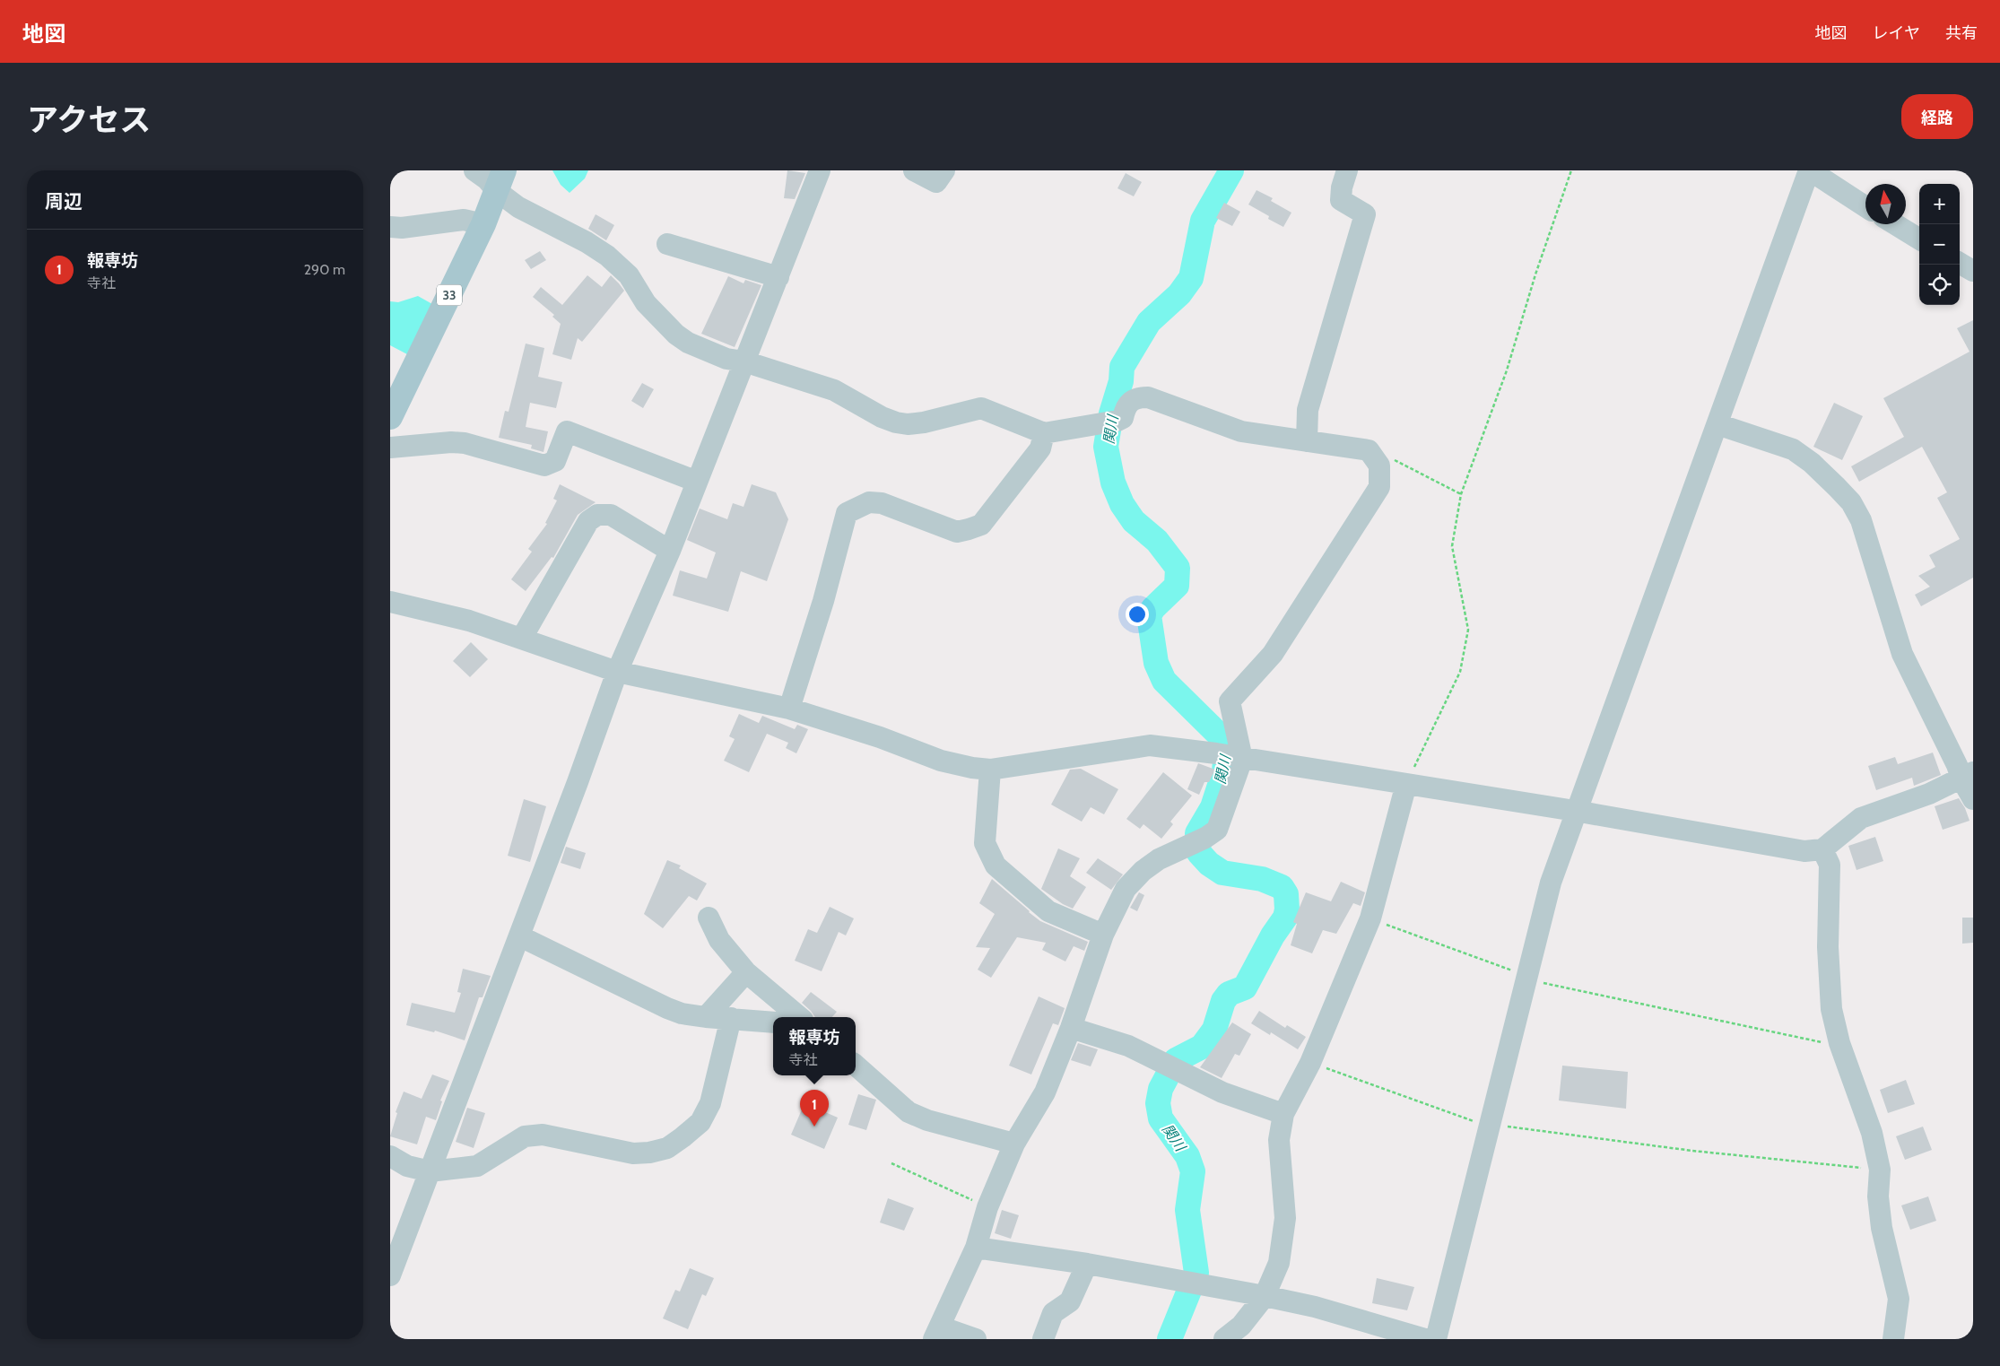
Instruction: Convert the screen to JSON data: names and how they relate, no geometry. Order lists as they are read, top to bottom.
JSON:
{
  "streets": {
    "main road": ["33"]
  },
  "water": ["関川"],
  "north": "top",
  "page": {
    "header": "地図",
    "nav": ["地図", "レイヤ", "共有"],
    "title": "アクセス",
    "buttons": "経路",
    "heading": "周辺",
    "map_buttons": ["+", "−"],
    "list": [
      {
        "mark": "1",
        "name": "報専坊",
        "note": "寺社",
        "value": "290 m"
      }
    ],
    "popup": ["報専坊", "寺社"],
    "pins": "1"
  }
}
